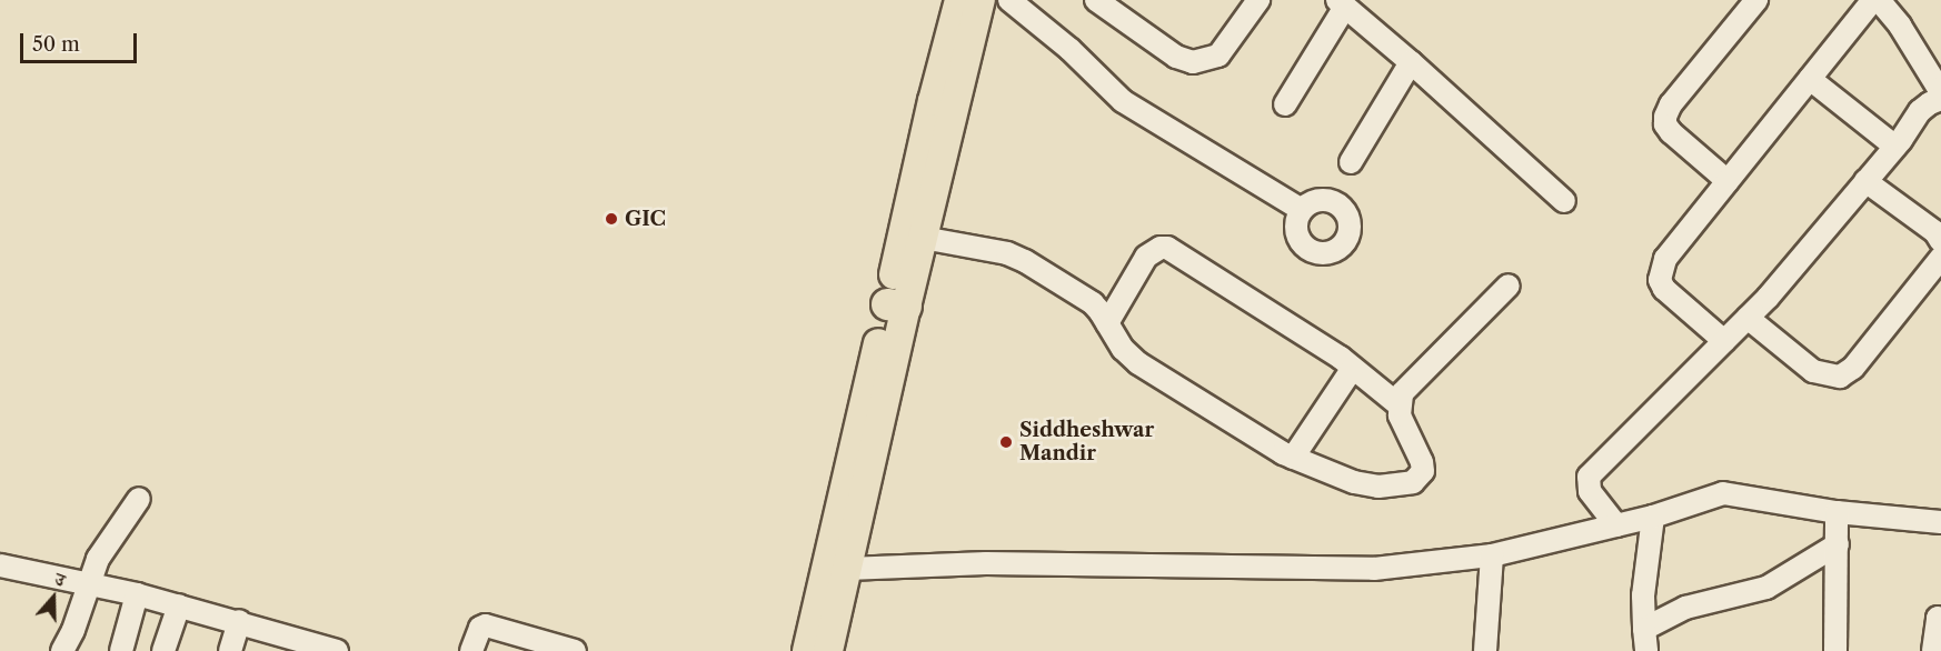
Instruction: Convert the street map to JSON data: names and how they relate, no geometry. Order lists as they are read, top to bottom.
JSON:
{
  "places": ["GIC", "Siddheshwar Mandir"],
  "scale_bar": "50 m",
  "north": "top"
}
